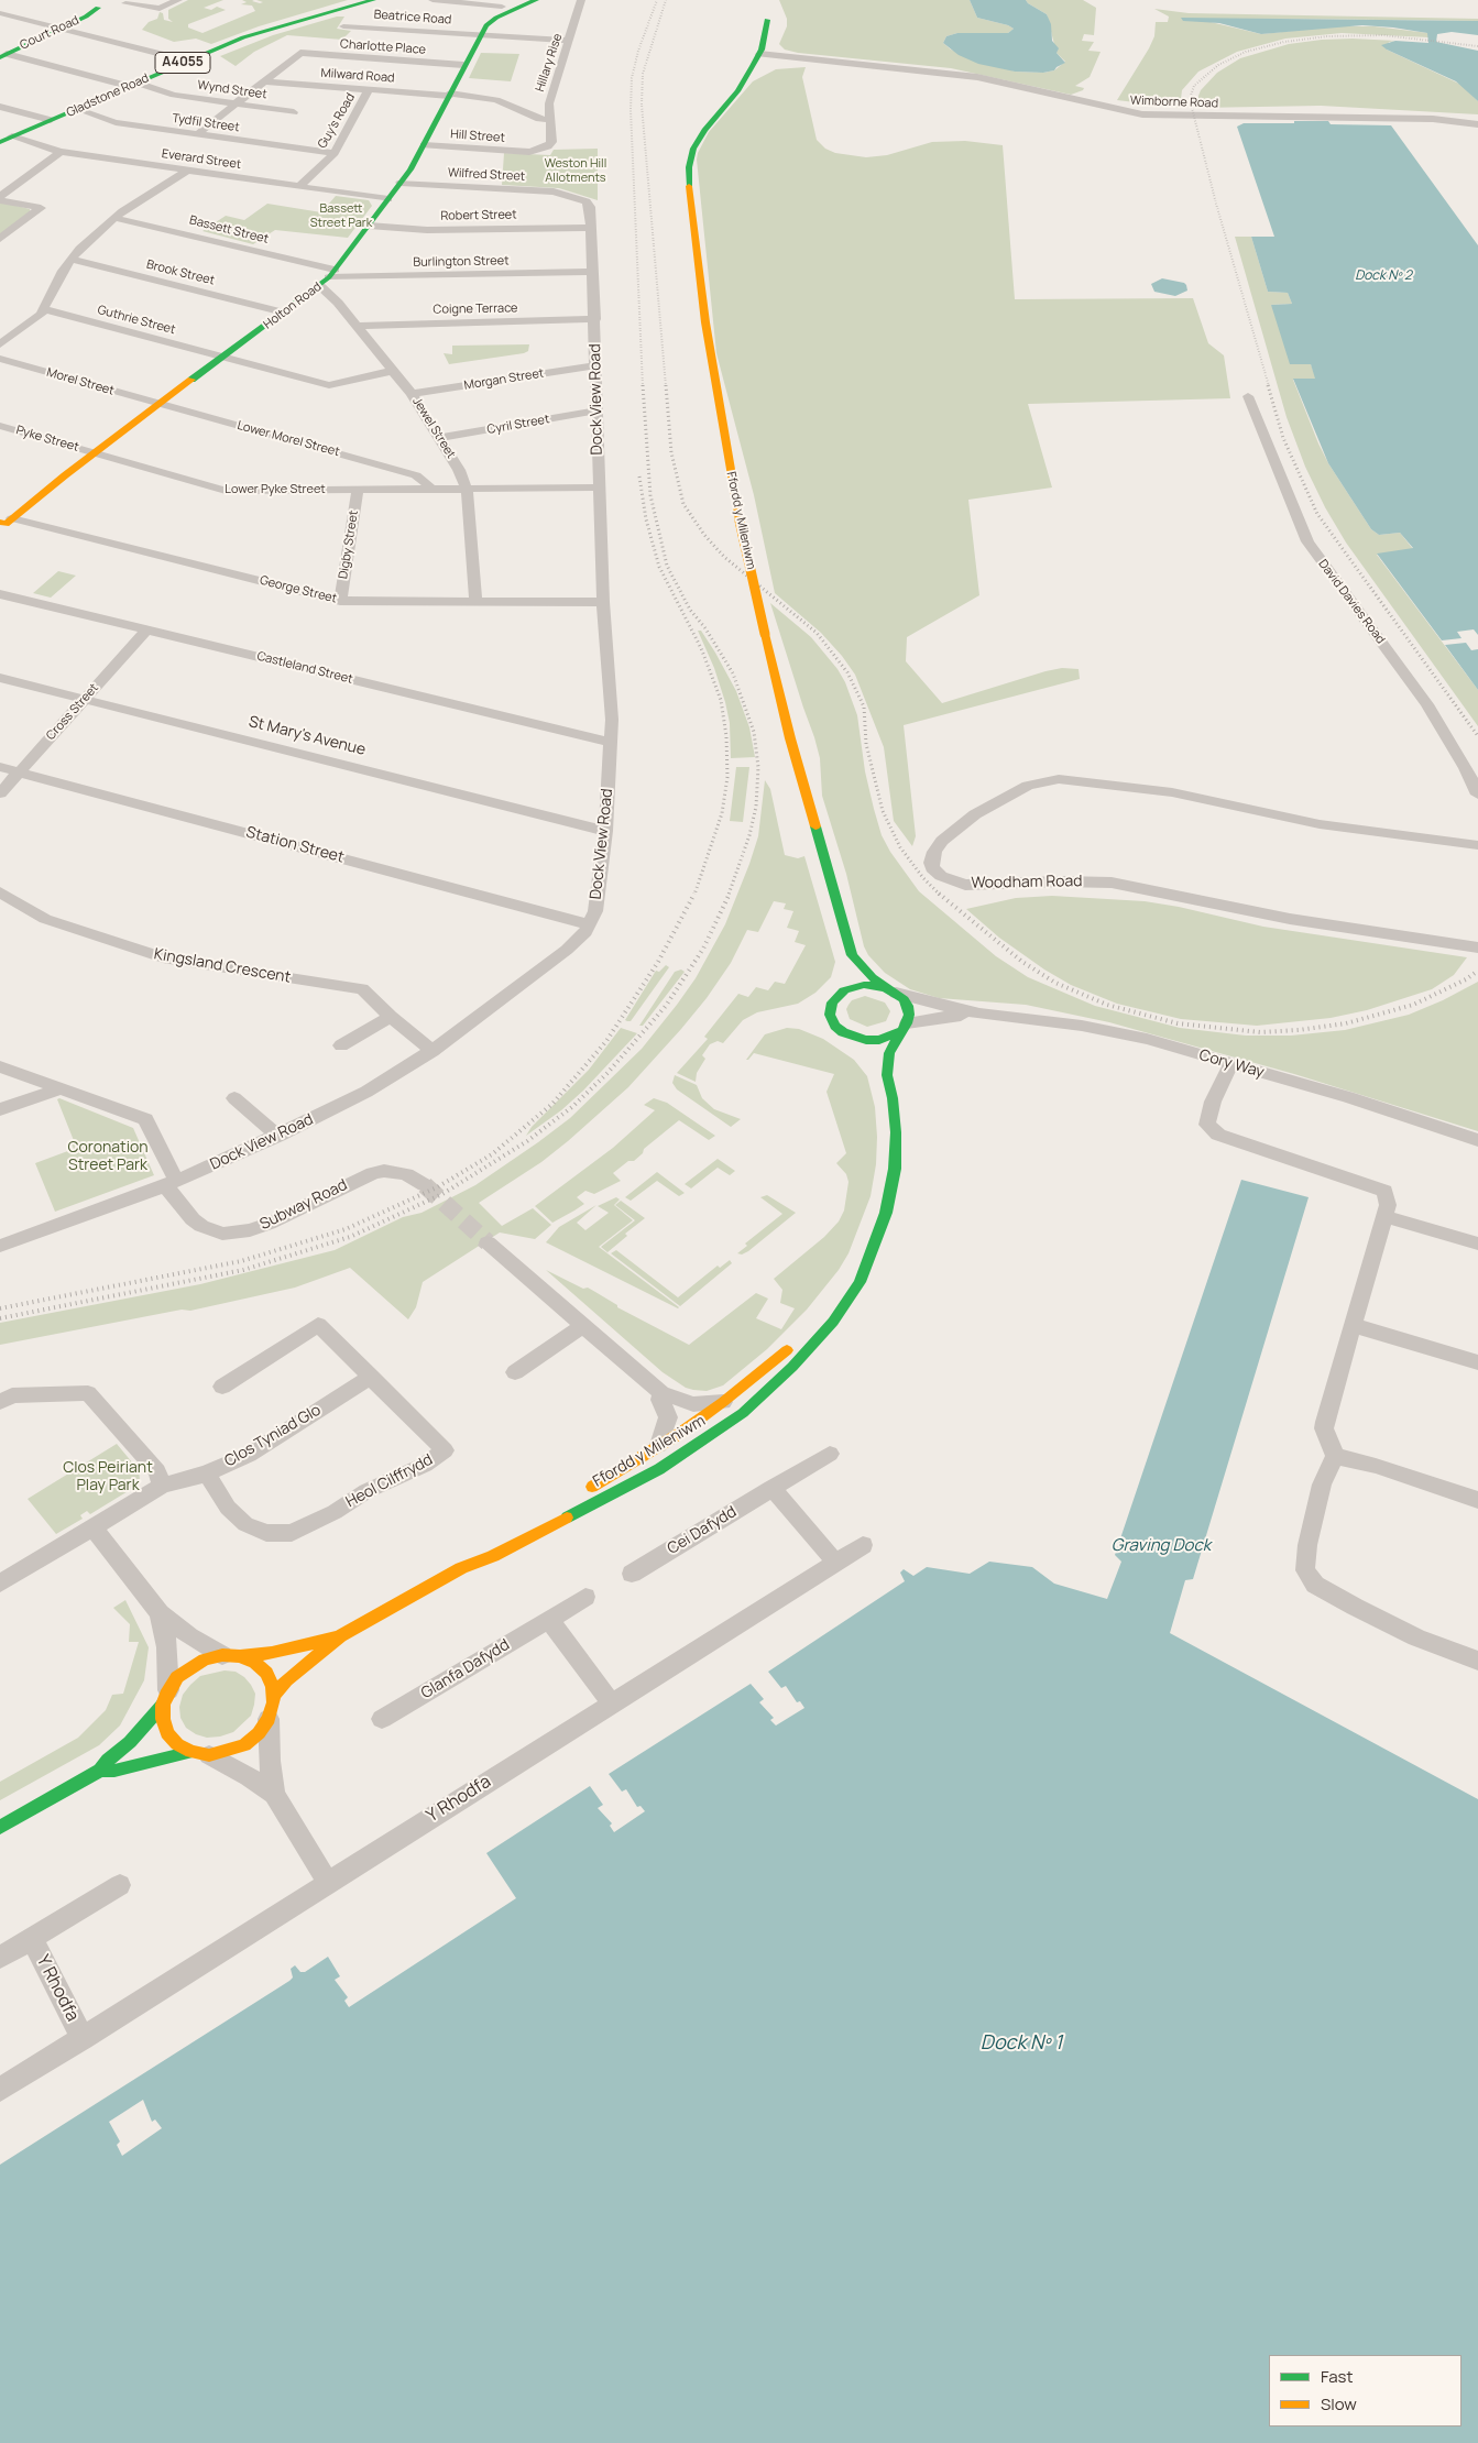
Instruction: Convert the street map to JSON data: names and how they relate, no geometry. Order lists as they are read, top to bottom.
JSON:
{
  "streets": {
    "street": [
      "Beatrice Road",
      "Court Road",
      "Charlotte Place",
      "A4055",
      "Hillary Rise",
      "Milward Road",
      "Wynd Street",
      "Gladstone Road",
      "Wimborne Road",
      "Guy's Road",
      "Tydfil Street",
      "Hill Street",
      "Everard Street",
      "Wilfred Street",
      "Robert Street",
      "Bassett Street",
      "Burlington Street",
      "Brook Street",
      "Holton Road",
      "Coigne Terrace",
      "Guthrie Street",
      "Morgan Street",
      "Morel Street",
      "Dock View Road",
      "Cyril Street",
      "Jewel Street",
      "Pyke Street",
      "Lower Morel Street",
      "Lower Pyke Street",
      "Ffordd y Mileniwm",
      "Digby Street",
      "George Street",
      "David Davies Road",
      "Castleland Street",
      "Cross Street",
      "St Mary's Avenue",
      "Station Street",
      "Woodham Road",
      "Kingsland Crescent",
      "Cory Way",
      "Subway Road",
      "Clos Tyniad Glo",
      "Heol Cilffrydd",
      "Cei Dafydd",
      "Glanfa Dafydd",
      "Y Rhodfa"
    ]
  },
  "crossings": [
    ["Beatrice Road", "Hillary Rise"],
    ["Beatrice Road", "Holton Road"],
    ["Court Road", "Wynd Street"],
    ["Charlotte Place", "Milward Road"],
    ["Charlotte Place", "Holton Road"],
    ["Hillary Rise", "Milward Road"],
    ["Hillary Rise", "Hill Street"],
    ["Milward Road", "Guy's Road"],
    ["Milward Road", "Holton Road"],
    ["Wynd Street", "Gladstone Road"],
    ["Gladstone Road", "Tydfil Street"],
    ["Gladstone Road", "Everard Street"],
    ["Wimborne Road", "Ffordd y Mileniwm"],
    ["Guy's Road", "Tydfil Street"],
    ["Guy's Road", "Everard Street"],
    ["Hill Street", "Holton Road"],
    ["Everard Street", "Holton Road"],
    ["Wilfred Street", "Holton Road"],
    ["Wilfred Street", "Dock View Road"],
    ["Robert Street", "Holton Road"],
    ["Robert Street", "Dock View Road"],
    ["Bassett Street", "Burlington Street"],
    ["Bassett Street", "Holton Road"],
    ["Bassett Street", "Jewel Street"],
    ["Burlington Street", "Holton Road"],
    ["Burlington Street", "Dock View Road"],
    ["Burlington Street", "Jewel Street"],
    ["Brook Street", "Holton Road"],
    ["Holton Road", "Guthrie Street"],
    ["Holton Road", "Morel Street"],
    ["Holton Road", "Jewel Street"],
    ["Holton Road", "Pyke Street"],
    ["Holton Road", "Lower Morel Street"],
    ["Holton Road", "Lower Pyke Street"],
    ["Holton Road", "George Street"],
    ["Coigne Terrace", "Dock View Road"],
    ["Coigne Terrace", "Jewel Street"],
    ["Guthrie Street", "Jewel Street"],
    ["Morgan Street", "Dock View Road"],
    ["Morgan Street", "Jewel Street"],
    ["Morel Street", "Lower Morel Street"],
    ["Dock View Road", "Cyril Street"],
    ["Dock View Road", "Lower Pyke Street"],
    ["Dock View Road", "George Street"],
    ["Dock View Road", "Castleland Street"],
    ["Dock View Road", "St Mary's Avenue"],
    ["Dock View Road", "Station Street"],
    ["Dock View Road", "Kingsland Crescent"],
    ["Dock View Road", "Subway Road"],
    ["Cyril Street", "Jewel Street"],
    ["Jewel Street", "Lower Pyke Street"],
    ["Jewel Street", "George Street"],
    ["Pyke Street", "Lower Pyke Street"],
    ["Lower Pyke Street", "Digby Street"],
    ["Ffordd y Mileniwm", "Cory Way"],
    ["Digby Street", "George Street"],
    ["Castleland Street", "Cross Street"],
    ["Cross Street", "St Mary's Avenue"],
    ["Cross Street", "Station Street"],
    ["Clos Tyniad Glo", "Heol Cilffrydd"]
  ],
  "water": ["Dock Nº 2", "Graving Dock", "Dock Nº 1"],
  "parks": [
    "Weston Hill Allotments",
    "Bassett Street Park",
    "Coronation Street Park",
    "Clos Peiriant Play Park"
  ],
  "legend": ["Fast", "Slow"]
}
